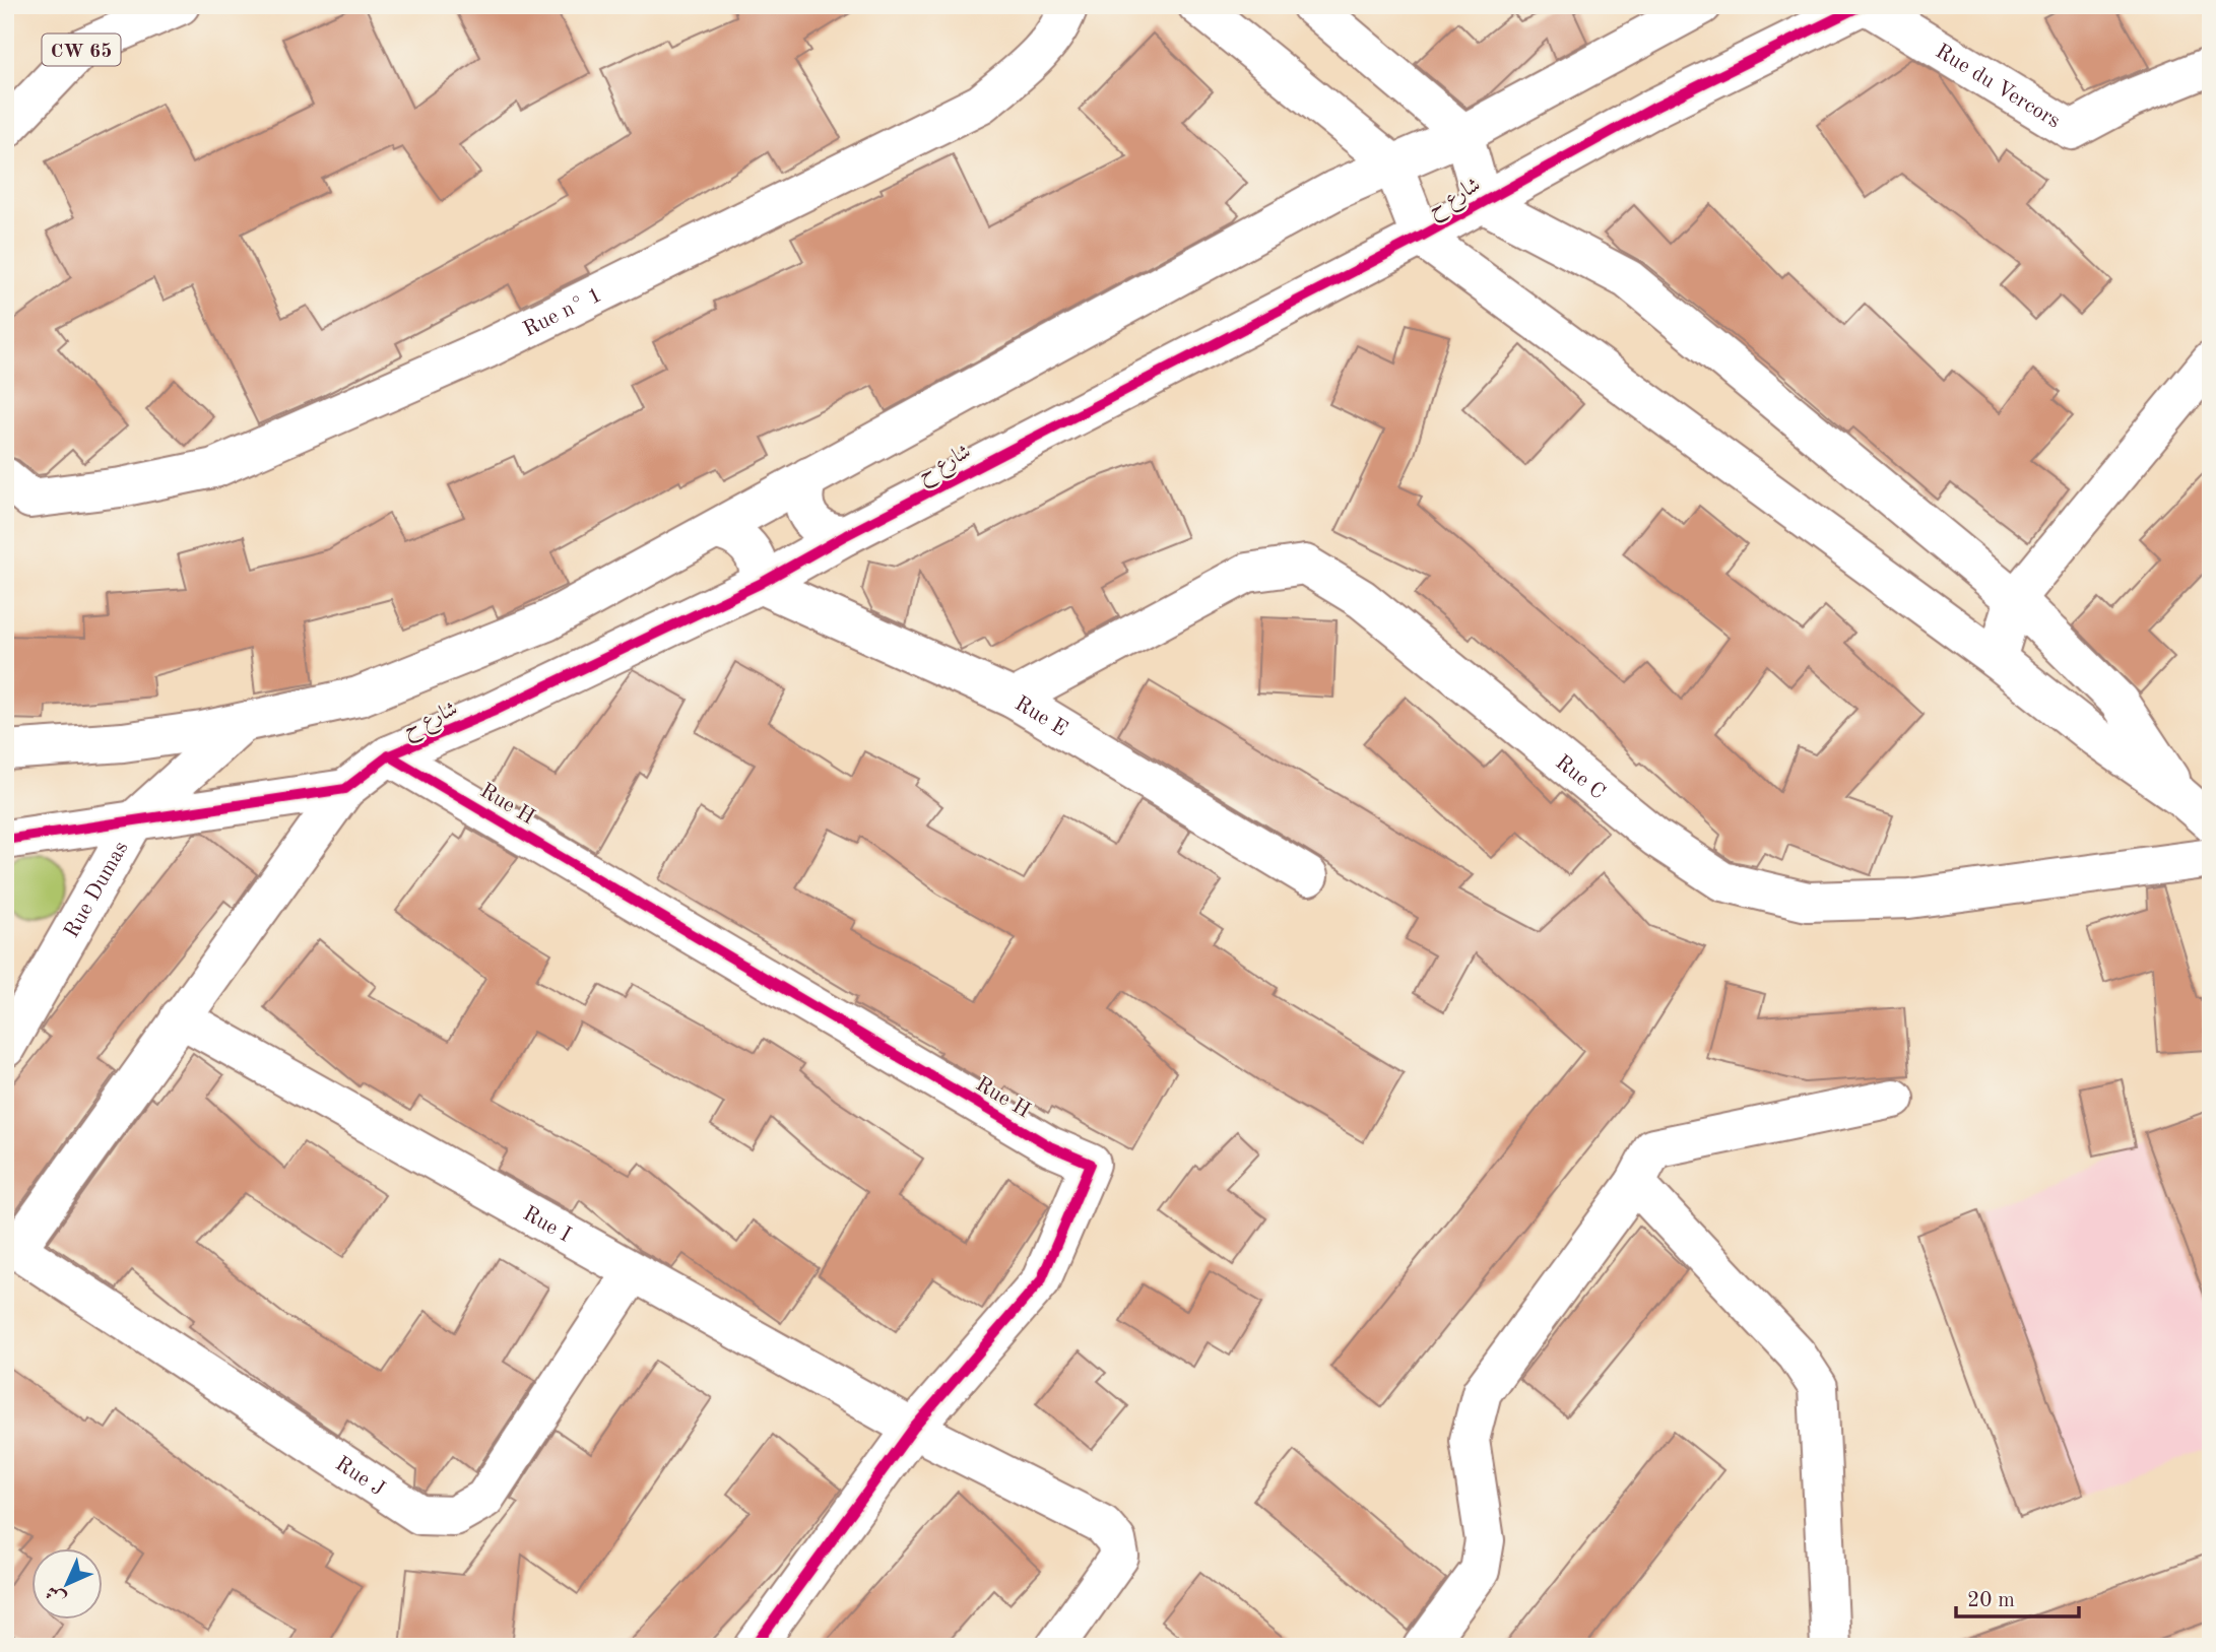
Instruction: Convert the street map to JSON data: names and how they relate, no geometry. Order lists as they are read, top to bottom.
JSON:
{
  "streets": {
    "street": [
      "CW 65",
      "Rue du Vercors",
      "شارع ح",
      "Rue n° 1",
      "Rue E",
      "Rue C",
      "Rue H",
      "Rue Dumas",
      "Rue I",
      "Rue J"
    ]
  },
  "crossings": [
    ["Rue du Vercors", "شارع ح"],
    ["شارع ح", "Rue E"],
    ["شارع ح", "Rue H"],
    ["شارع ح", "Rue Dumas"],
    ["Rue E", "Rue C"],
    ["Rue H", "Rue I"],
    ["Rue I", "Rue J"]
  ],
  "scale_bar": "20 m",
  "north": "bottom left"
}
